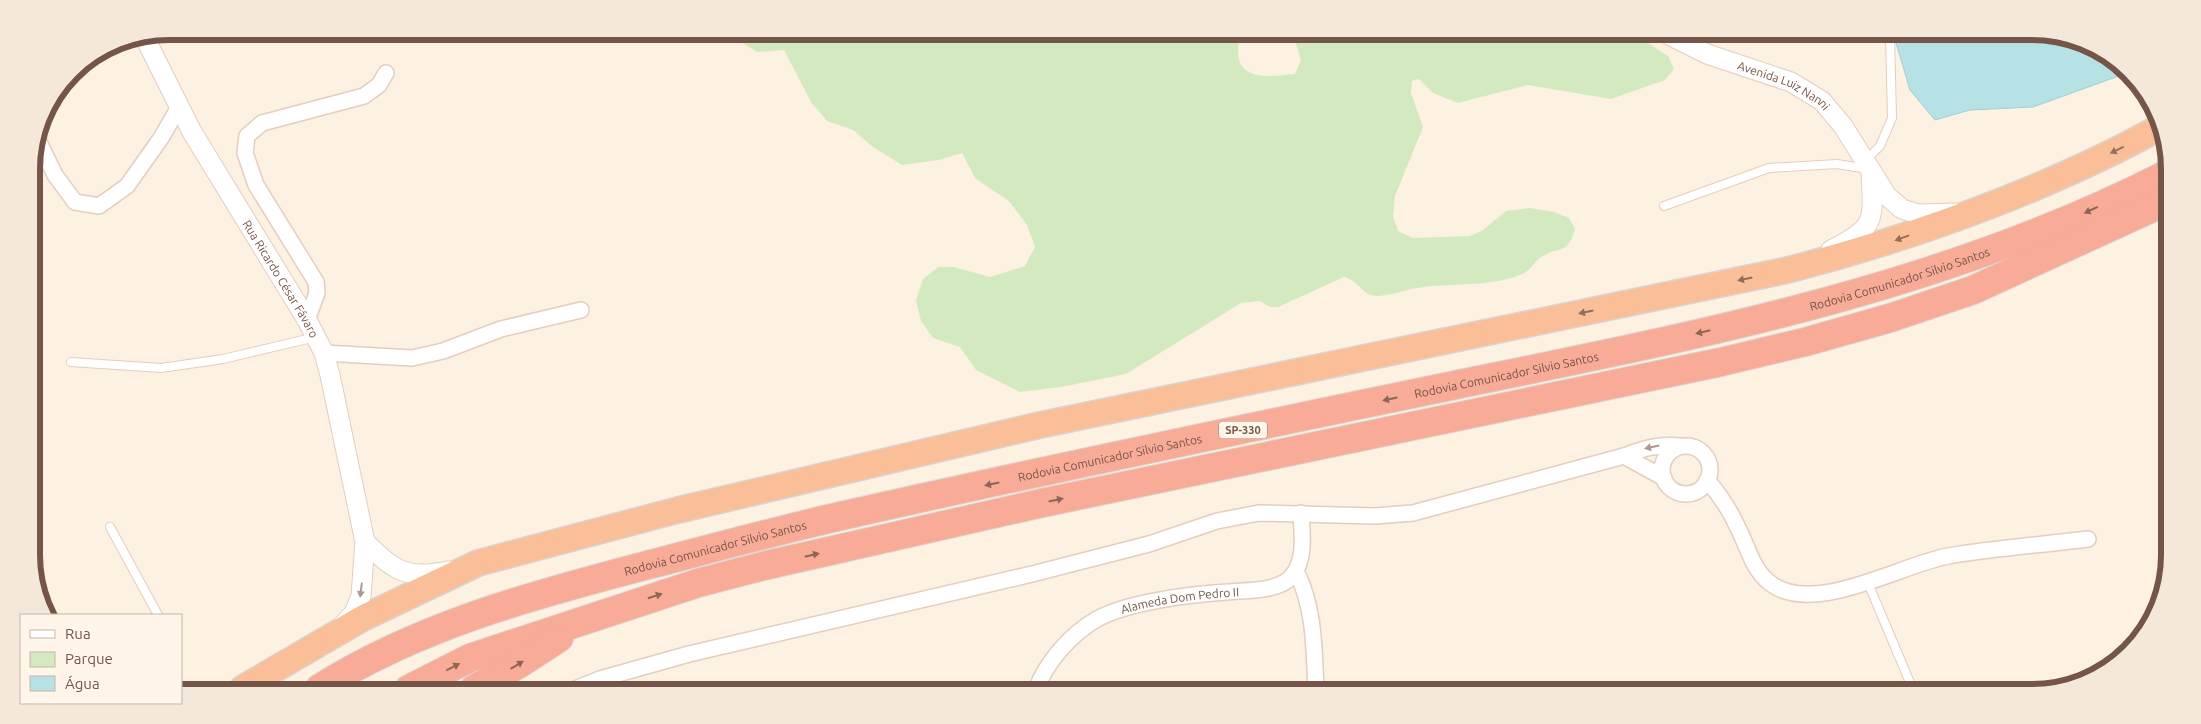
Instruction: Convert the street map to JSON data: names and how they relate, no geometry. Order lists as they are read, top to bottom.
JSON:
{
  "streets": {
    "highway": ["Rodovia Comunicador Silvio Santos", "SP-330"],
    "street": ["Avenida Luiz Nanni", "Rua Ricardo César Fávaro", "Alameda Dom Pedro II"]
  },
  "legend": ["Rua", "Parque", "Água"]
}
